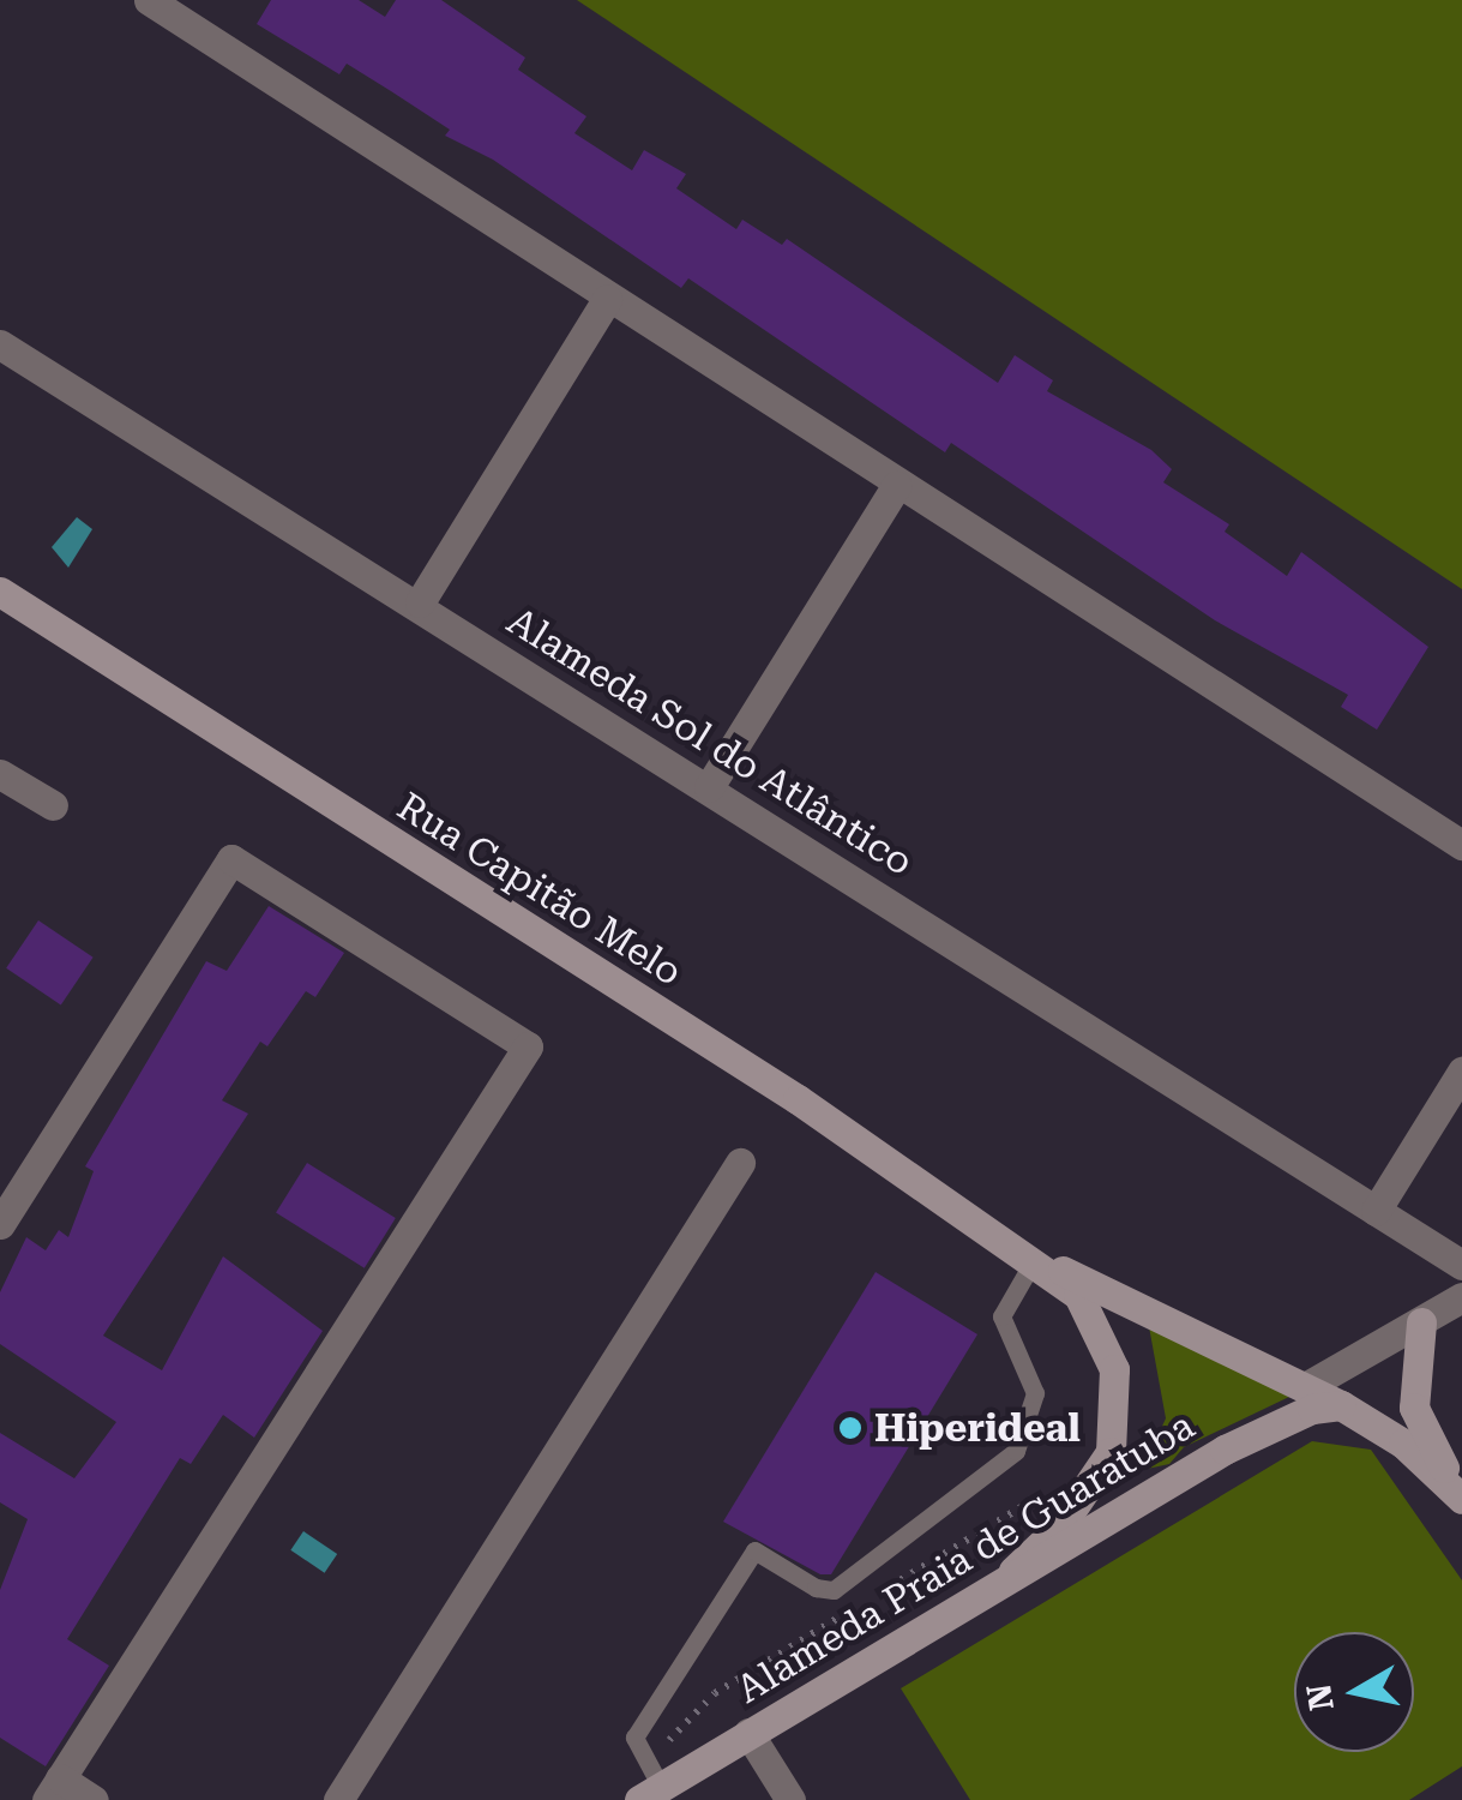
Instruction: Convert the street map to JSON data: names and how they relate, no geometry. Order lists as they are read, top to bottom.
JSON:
{
  "streets": {
    "main road": ["Rua Capitão Melo", "Alameda Praia de Guaratuba"],
    "street": ["Alameda Sol do Atlântico"]
  },
  "crossings": [
    ["Rua Capitão Melo", "Alameda Praia de Guaratuba"]
  ],
  "places": ["Hiperideal"],
  "north": "left"
}
